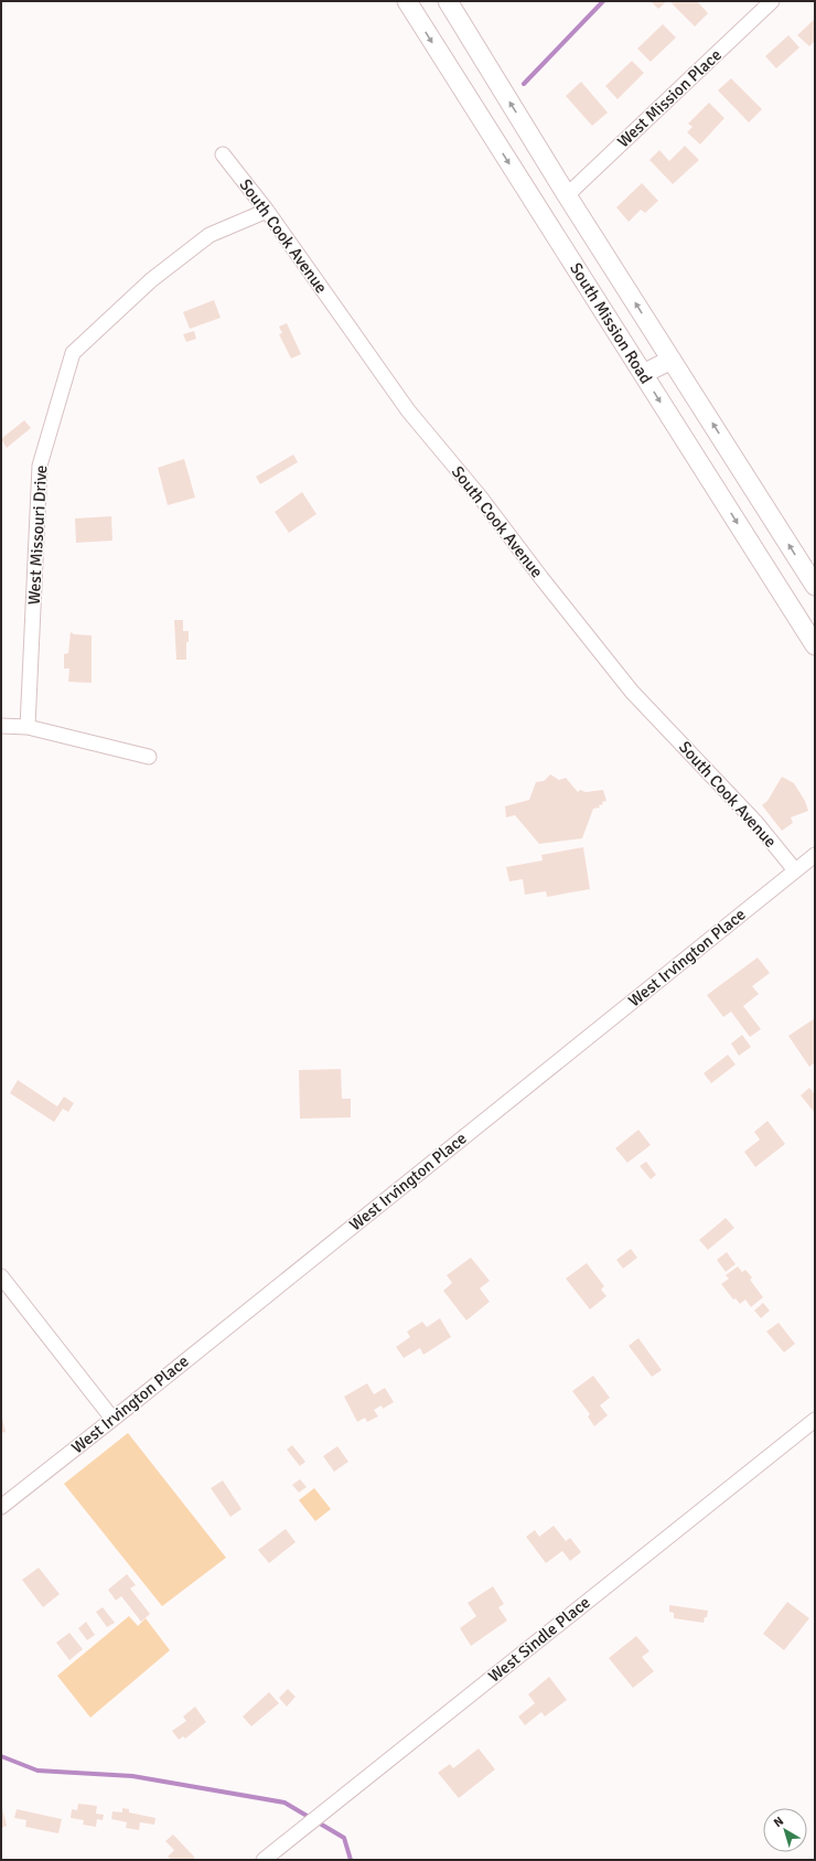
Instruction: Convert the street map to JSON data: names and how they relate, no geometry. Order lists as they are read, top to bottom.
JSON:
{
  "streets": {
    "main road": ["South Mission Road"],
    "street": [
      "West Mission Place",
      "South Cook Avenue",
      "West Missouri Drive",
      "West Irvington Place",
      "West Sindle Place"
    ]
  },
  "crossings": [
    ["West Mission Place", "South Mission Road"],
    ["South Cook Avenue", "West Missouri Drive"],
    ["South Cook Avenue", "West Irvington Place"]
  ],
  "north": "top left"
}
